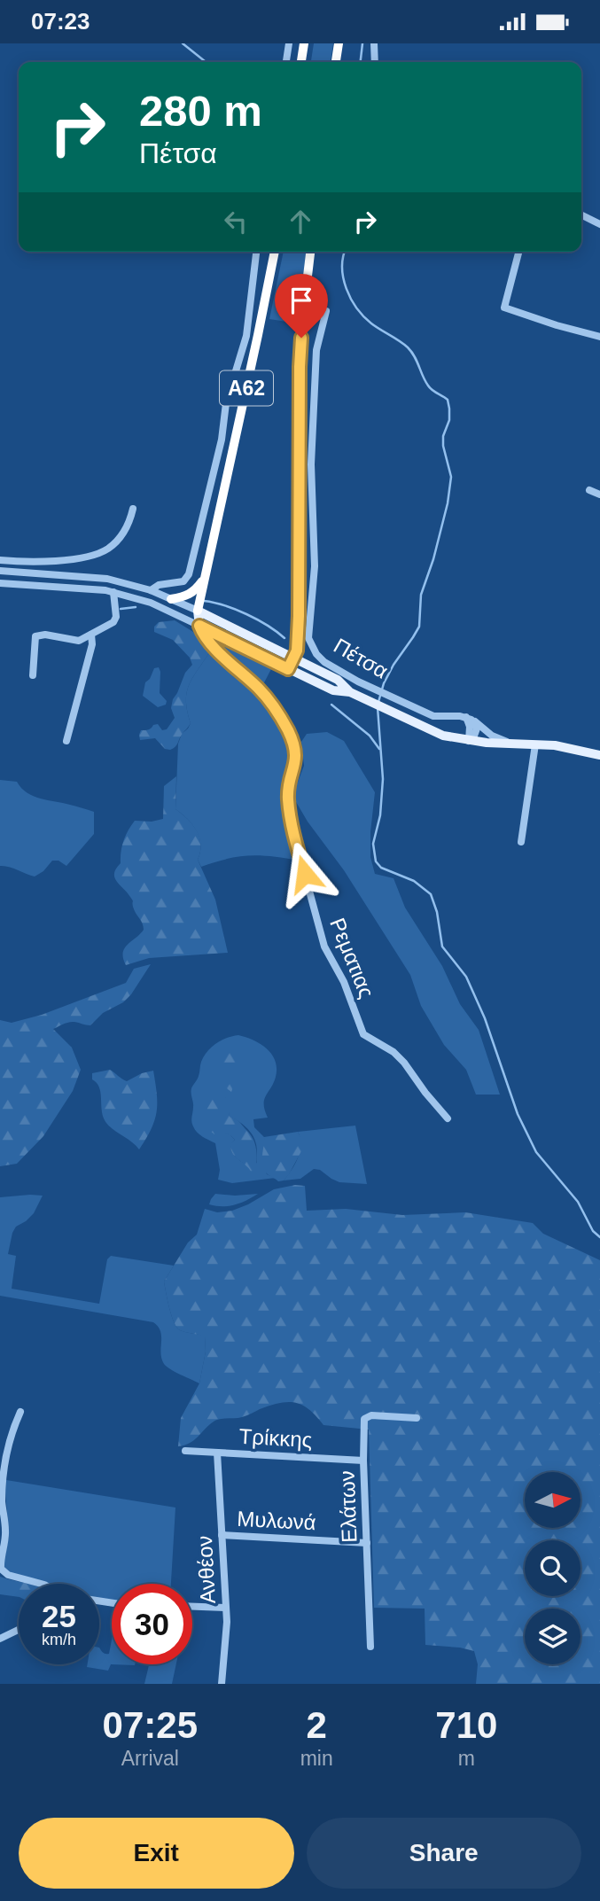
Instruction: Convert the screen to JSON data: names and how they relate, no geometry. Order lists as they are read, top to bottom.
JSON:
{
  "streets": {
    "highway": ["Α62"],
    "main road": ["Πέτσα"],
    "street": [
      "Ρεματιας",
      "Τρίκκης",
      "Ελάτων",
      "Μυλωνά",
      "Ανθέον"
    ]
  },
  "crossings": [
    ["Α62", "Πέτσα"],
    ["Πέτσα", "Ρεματιας"],
    ["Τρίκκης", "Ελάτων"],
    ["Τρίκκης", "Ανθέον"],
    ["Ελάτων", "Μυλωνά"],
    ["Μυλωνά", "Ανθέον"]
  ],
  "north": "right",
  "page": {
    "status": "07:23",
    "turn": ["280 m", "Πέτσα"],
    "speed": "25 km/h",
    "limit": "30",
    "eta": [
      "07:25",
      "Arrival",
      "2",
      "min",
      "710",
      "m"
    ],
    "buttons": ["Exit", "Share"]
  }
}
